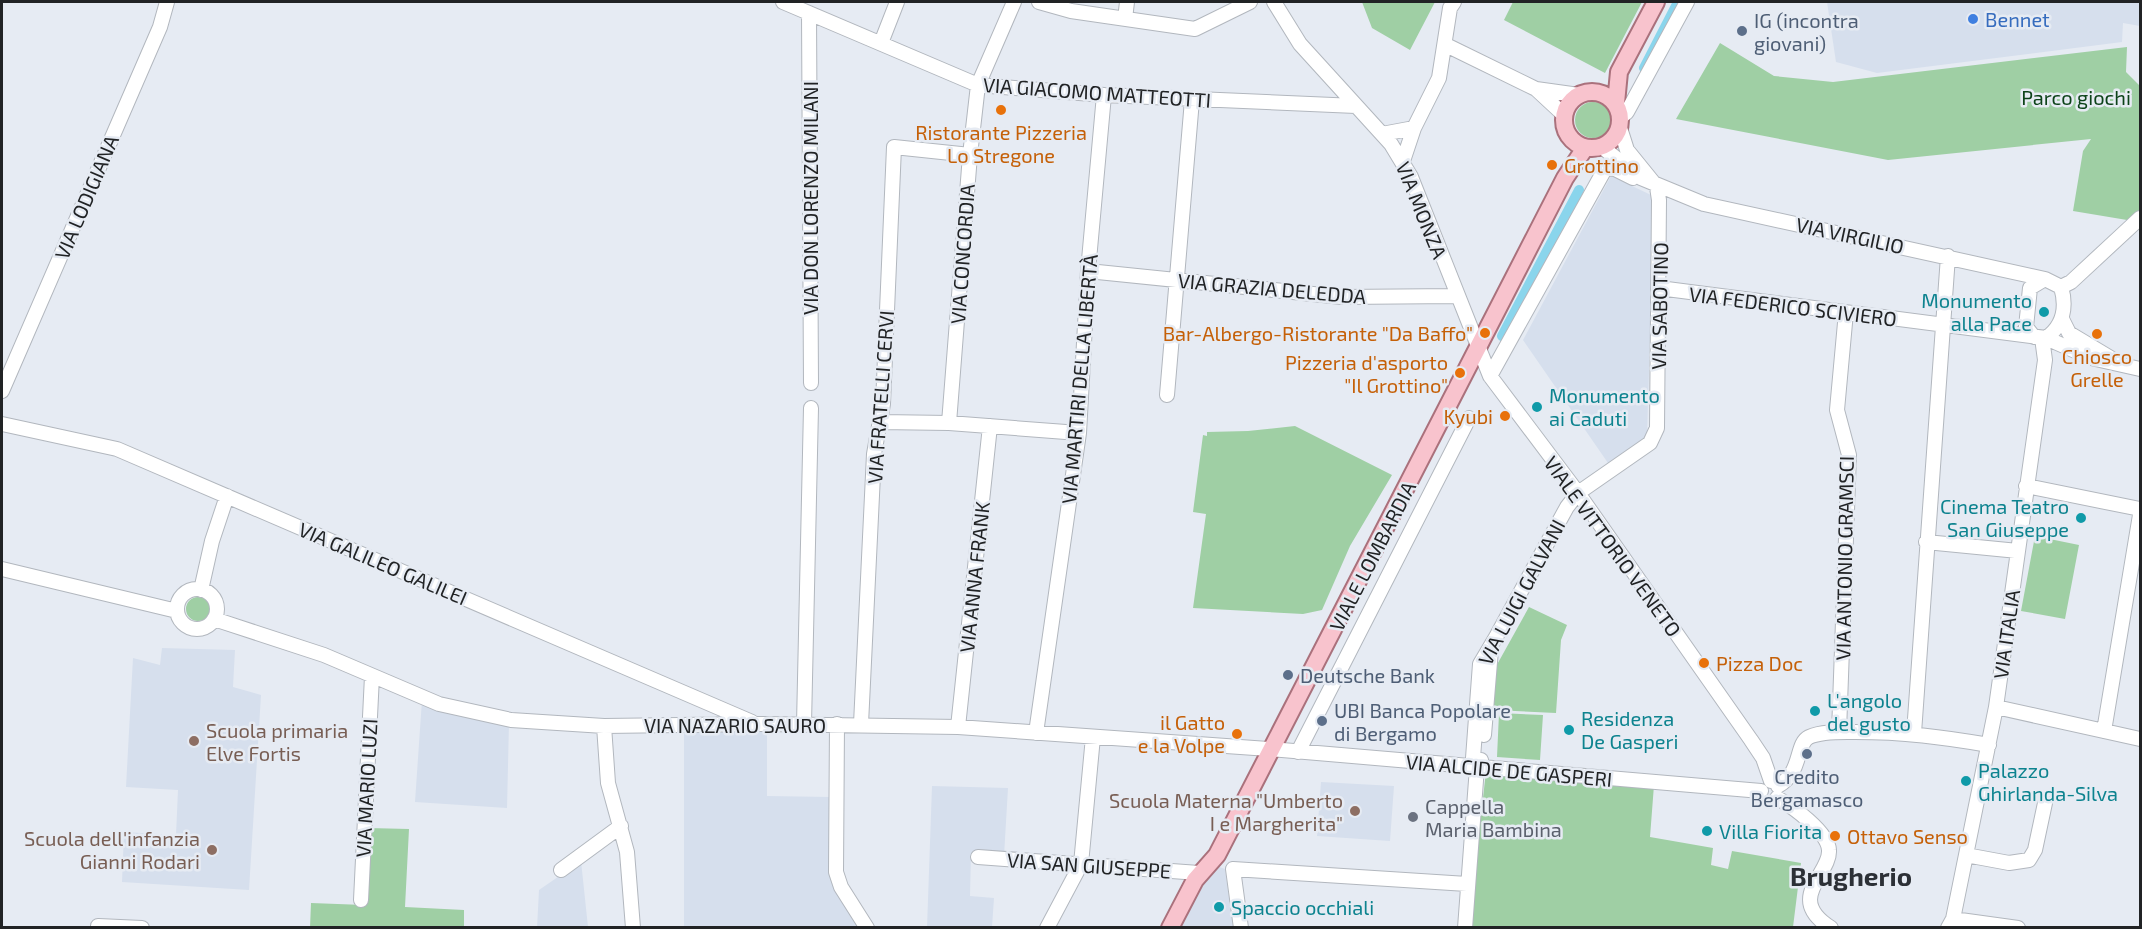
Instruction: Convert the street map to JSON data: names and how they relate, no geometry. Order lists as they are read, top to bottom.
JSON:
{
  "streets": {
    "main road": ["VIALE LOMBARDIA"],
    "street": [
      "VIA GIACOMO MATTEOTTI",
      "VIA LODIGIANA",
      "VIA DON LORENZO MILANI",
      "VIA MONZA",
      "VIA VIRGILIO",
      "VIA CONCORDIA",
      "VIA GRAZIA DELEDDA",
      "VIA SABOTINO",
      "VIA FEDERICO SCIVIERO",
      "VIA MARTIRI DELLA LIBERTÀ",
      "VIA FRATELLI CERVI",
      "VIALE VITTORIO VENETO",
      "VIA ANTONIO GRAMSCI",
      "VIA GALILEO GALILEI",
      "VIA ANNA FRANK",
      "VIA LUIGI GALVANI",
      "VIA ITALIA",
      "VIA NAZARIO SAURO",
      "VIA ALCIDE DE GASPERI",
      "VIA MARIO LUZI",
      "VIA SAN GIUSEPPE"
    ]
  },
  "crossings": [
    ["VIA GIACOMO MATTEOTTI", "VIA DON LORENZO MILANI"],
    ["VIA GIACOMO MATTEOTTI", "VIA MONZA"],
    ["VIA GIACOMO MATTEOTTI", "VIA CONCORDIA"],
    ["VIA GIACOMO MATTEOTTI", "VIA MARTIRI DELLA LIBERTÀ"],
    ["VIA MONZA", "VIA GRAZIA DELEDDA"],
    ["VIA MONZA", "VIALE VITTORIO VENETO"],
    ["VIA MONZA", "VIALE LOMBARDIA"],
    ["VIA VIRGILIO", "VIA SABOTINO"],
    ["VIA VIRGILIO", "VIA FEDERICO SCIVIERO"],
    ["VIA VIRGILIO", "VIALE LOMBARDIA"],
    ["VIA VIRGILIO", "VIA ITALIA"],
    ["VIA CONCORDIA", "VIA FRATELLI CERVI"],
    ["VIA GRAZIA DELEDDA", "VIA MARTIRI DELLA LIBERTÀ"],
    ["VIA SABOTINO", "VIA FEDERICO SCIVIERO"],
    ["VIA SABOTINO", "VIALE VITTORIO VENETO"],
    ["VIA SABOTINO", "VIA LUIGI GALVANI"],
    ["VIA FEDERICO SCIVIERO", "VIA ANTONIO GRAMSCI"],
    ["VIA FEDERICO SCIVIERO", "VIA ITALIA"],
    ["VIA MARTIRI DELLA LIBERTÀ", "VIA NAZARIO SAURO"],
    ["VIA FRATELLI CERVI", "VIA NAZARIO SAURO"],
    ["VIALE VITTORIO VENETO", "VIALE LOMBARDIA"],
    ["VIALE VITTORIO VENETO", "VIA LUIGI GALVANI"],
    ["VIALE VITTORIO VENETO", "VIA ALCIDE DE GASPERI"],
    ["VIALE LOMBARDIA", "VIA NAZARIO SAURO"],
    ["VIALE LOMBARDIA", "VIA ALCIDE DE GASPERI"],
    ["VIALE LOMBARDIA", "VIA SAN GIUSEPPE"],
    ["VIA GALILEO GALILEI", "VIA NAZARIO SAURO"],
    ["VIA ANNA FRANK", "VIA NAZARIO SAURO"],
    ["VIA LUIGI GALVANI", "VIA ALCIDE DE GASPERI"],
    ["VIA NAZARIO SAURO", "VIA ALCIDE DE GASPERI"],
    ["VIA NAZARIO SAURO", "VIA MARIO LUZI"]
  ],
  "districts": ["Brugherio"],
  "parks": ["Parco giochi"],
  "places": [
    "Bennet",
    "IG (incontra giovani)",
    "Ristorante Pizzeria Lo Stregone",
    "Grottino",
    "Monumento alla Pace",
    "Bar-Albergo-Ristorante \"Da Baffo\"",
    "Chiosco Grelle",
    "Pizzeria d'asporto \"Il Grottino\"",
    "Monumento ai Caduti",
    "Kyubi",
    "Cinema Teatro San Giuseppe",
    "Pizza Doc",
    "Deutsche Bank",
    "L'angolo del gusto",
    "UBI Banca Popolare di Bergamo",
    "Residenza De Gasperi",
    "il Gatto e la Volpe",
    "Scuola primaria Elve Fortis",
    "Credito Bergamasco",
    "Palazzo Ghirlanda-Silva",
    "Scuola Materna \"Umberto I e Margherita\"",
    "Cappella Maria Bambina",
    "Villa Fiorita",
    "Ottavo Senso",
    "Scuola dell'infanzia Gianni Rodari",
    "Spaccio occhiali"
  ]
}
